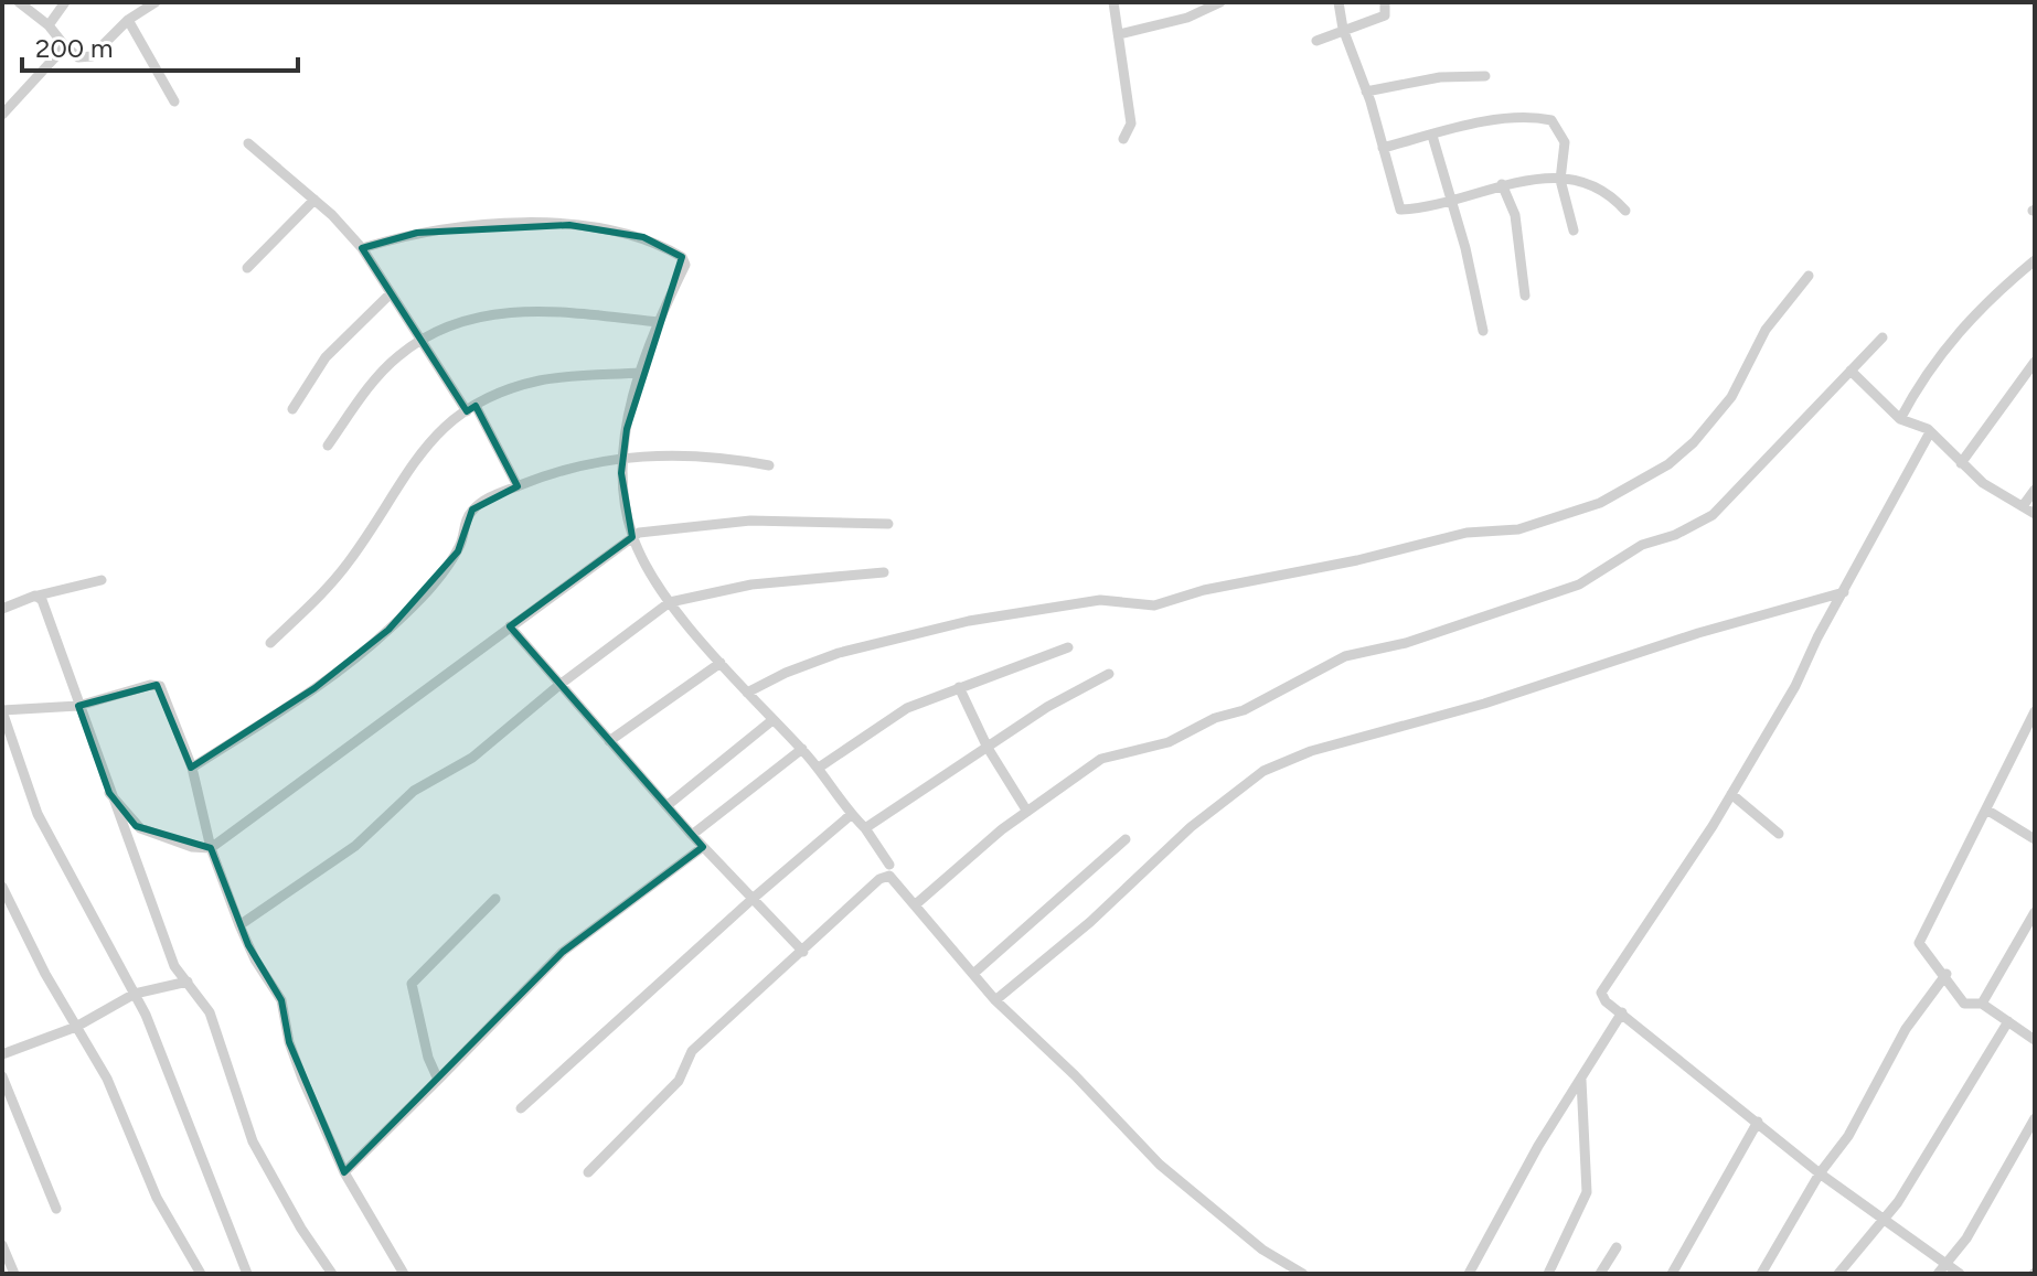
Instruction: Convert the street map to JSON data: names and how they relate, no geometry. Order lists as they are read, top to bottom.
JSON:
{
  "scale_bar": "200 m"
}
